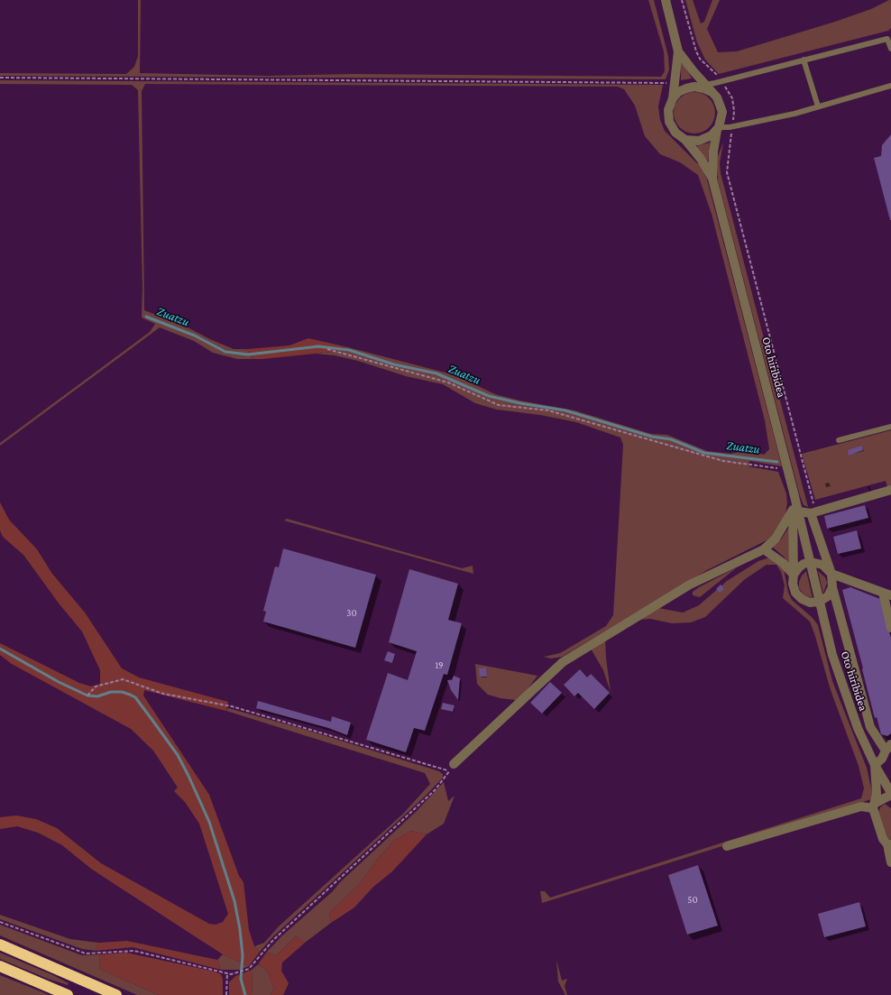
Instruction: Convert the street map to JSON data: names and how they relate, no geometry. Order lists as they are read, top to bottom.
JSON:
{
  "streets": {
    "street": ["Oto hiribidea"]
  },
  "water": ["Zuatzu"],
  "house_numbers": ["30", "19", "50"]
}
